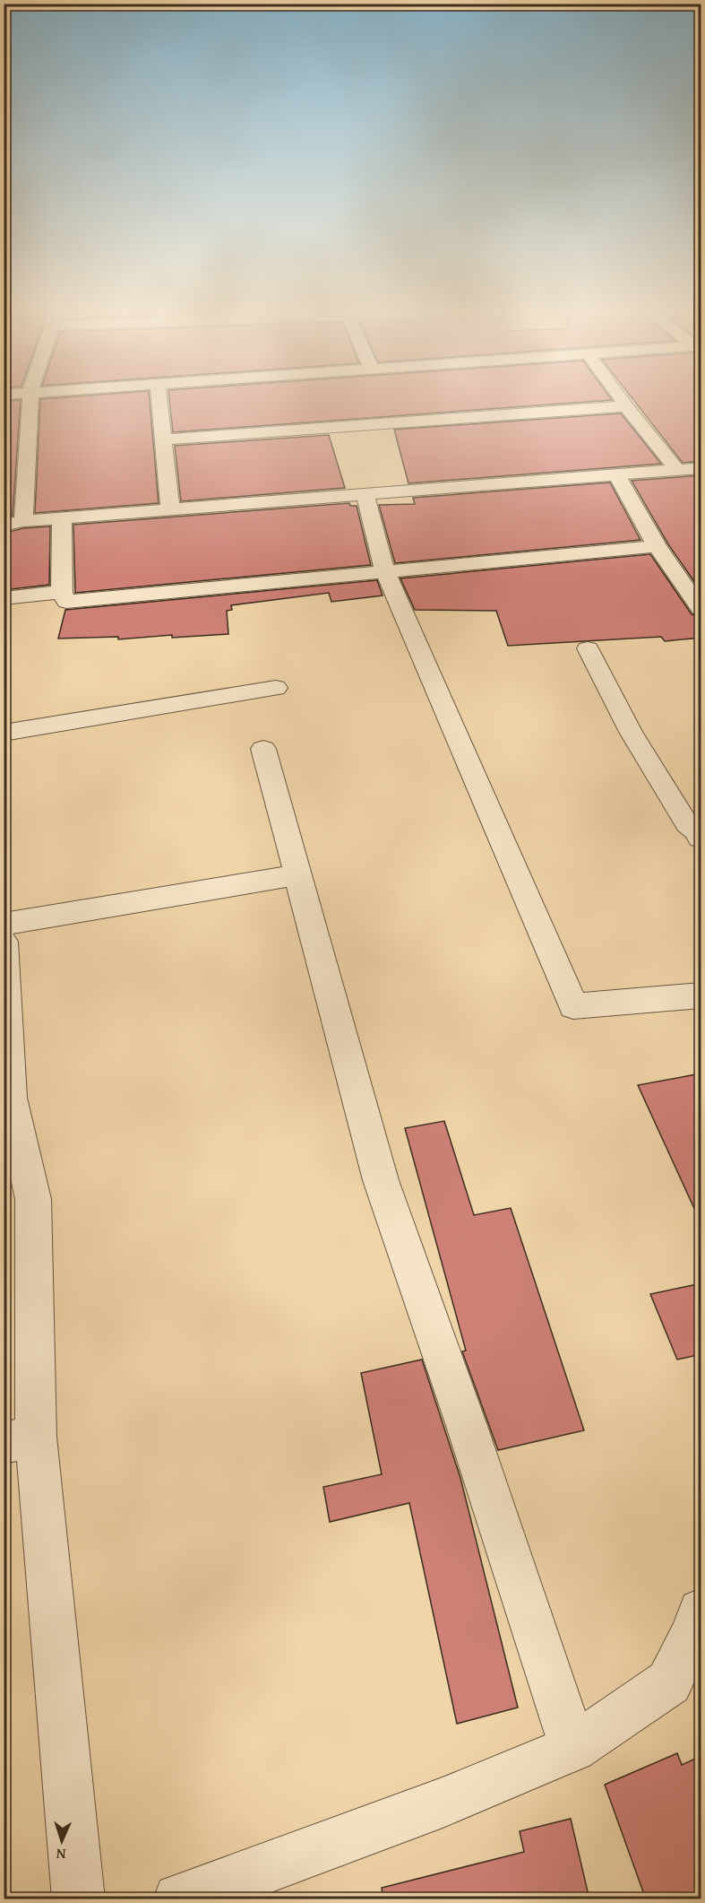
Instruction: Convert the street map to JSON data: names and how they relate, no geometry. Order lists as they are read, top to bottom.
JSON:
{
  "north": "bottom"
}
